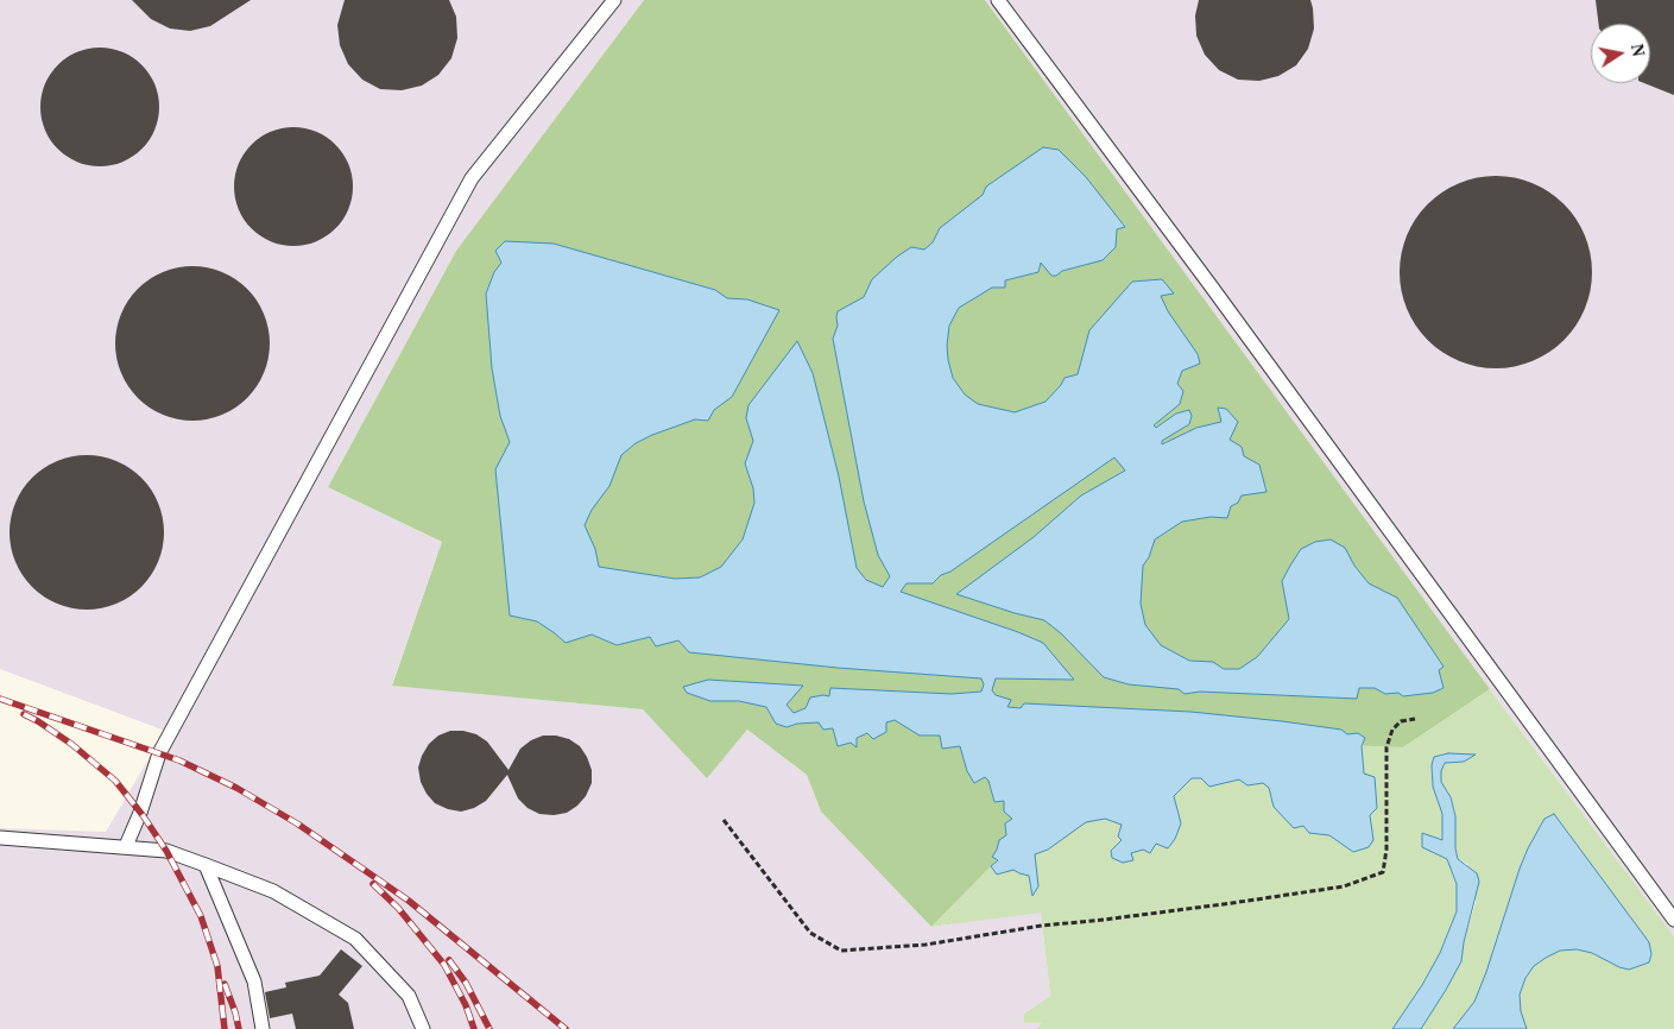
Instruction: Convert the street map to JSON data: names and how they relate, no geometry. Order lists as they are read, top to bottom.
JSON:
{
  "north": "right"
}
